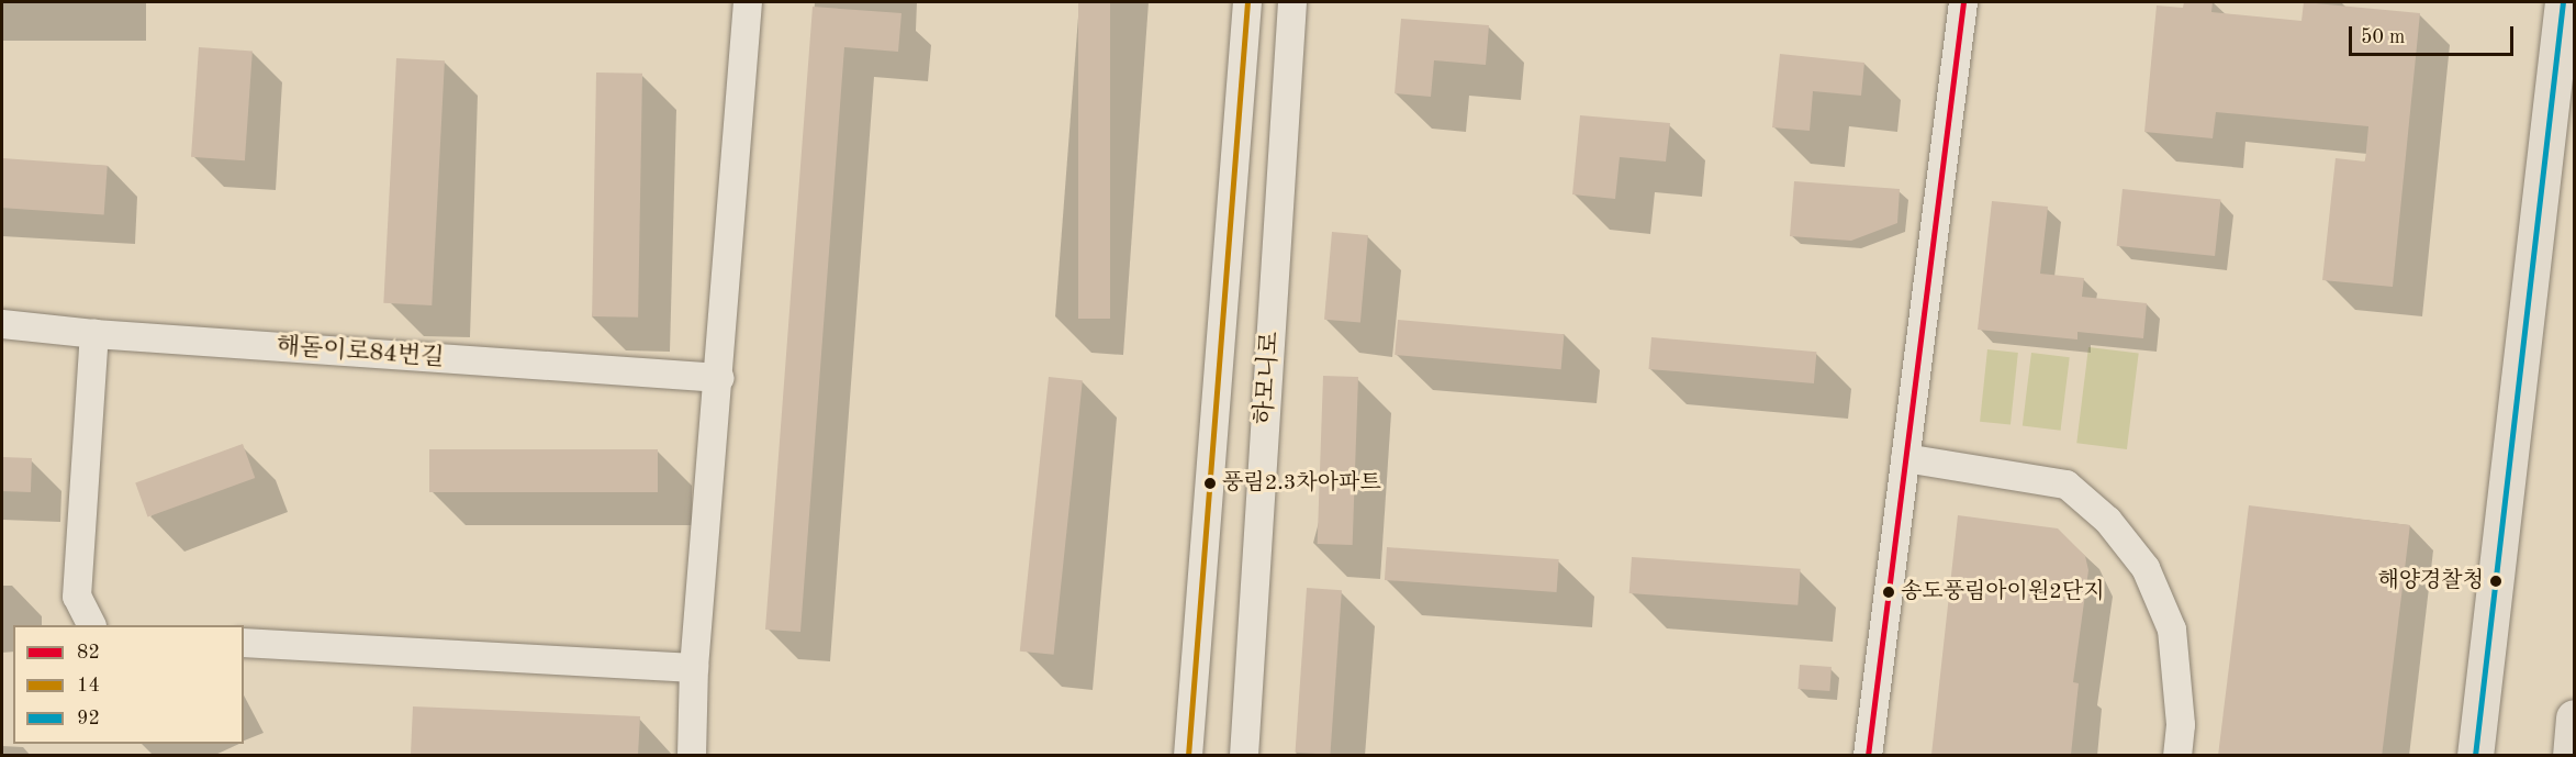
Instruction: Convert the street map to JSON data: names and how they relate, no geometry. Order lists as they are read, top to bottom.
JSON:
{
  "streets": {
    "street": ["해돋이로84번길", "하모니로"]
  },
  "places": ["풍림2.3차아파트", "해양경찰청", "송도풍림아이원2단지"],
  "lines": ["transit line 82", "transit line 14", "transit line 92"],
  "legend": ["82", "14", "92"],
  "scale_bar": "50 m"
}
